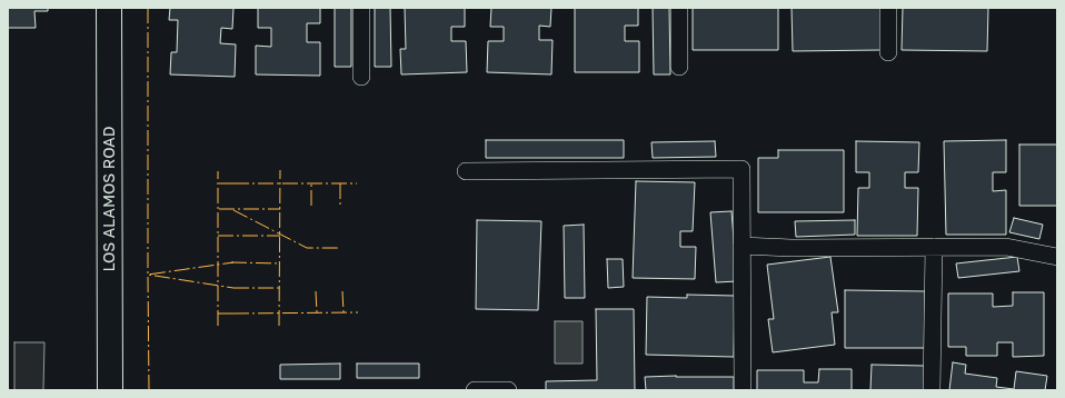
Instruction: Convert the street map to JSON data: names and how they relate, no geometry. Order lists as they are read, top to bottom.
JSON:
{
  "streets": {
    "main road": ["LOS ALAMOS ROAD"]
  }
}
